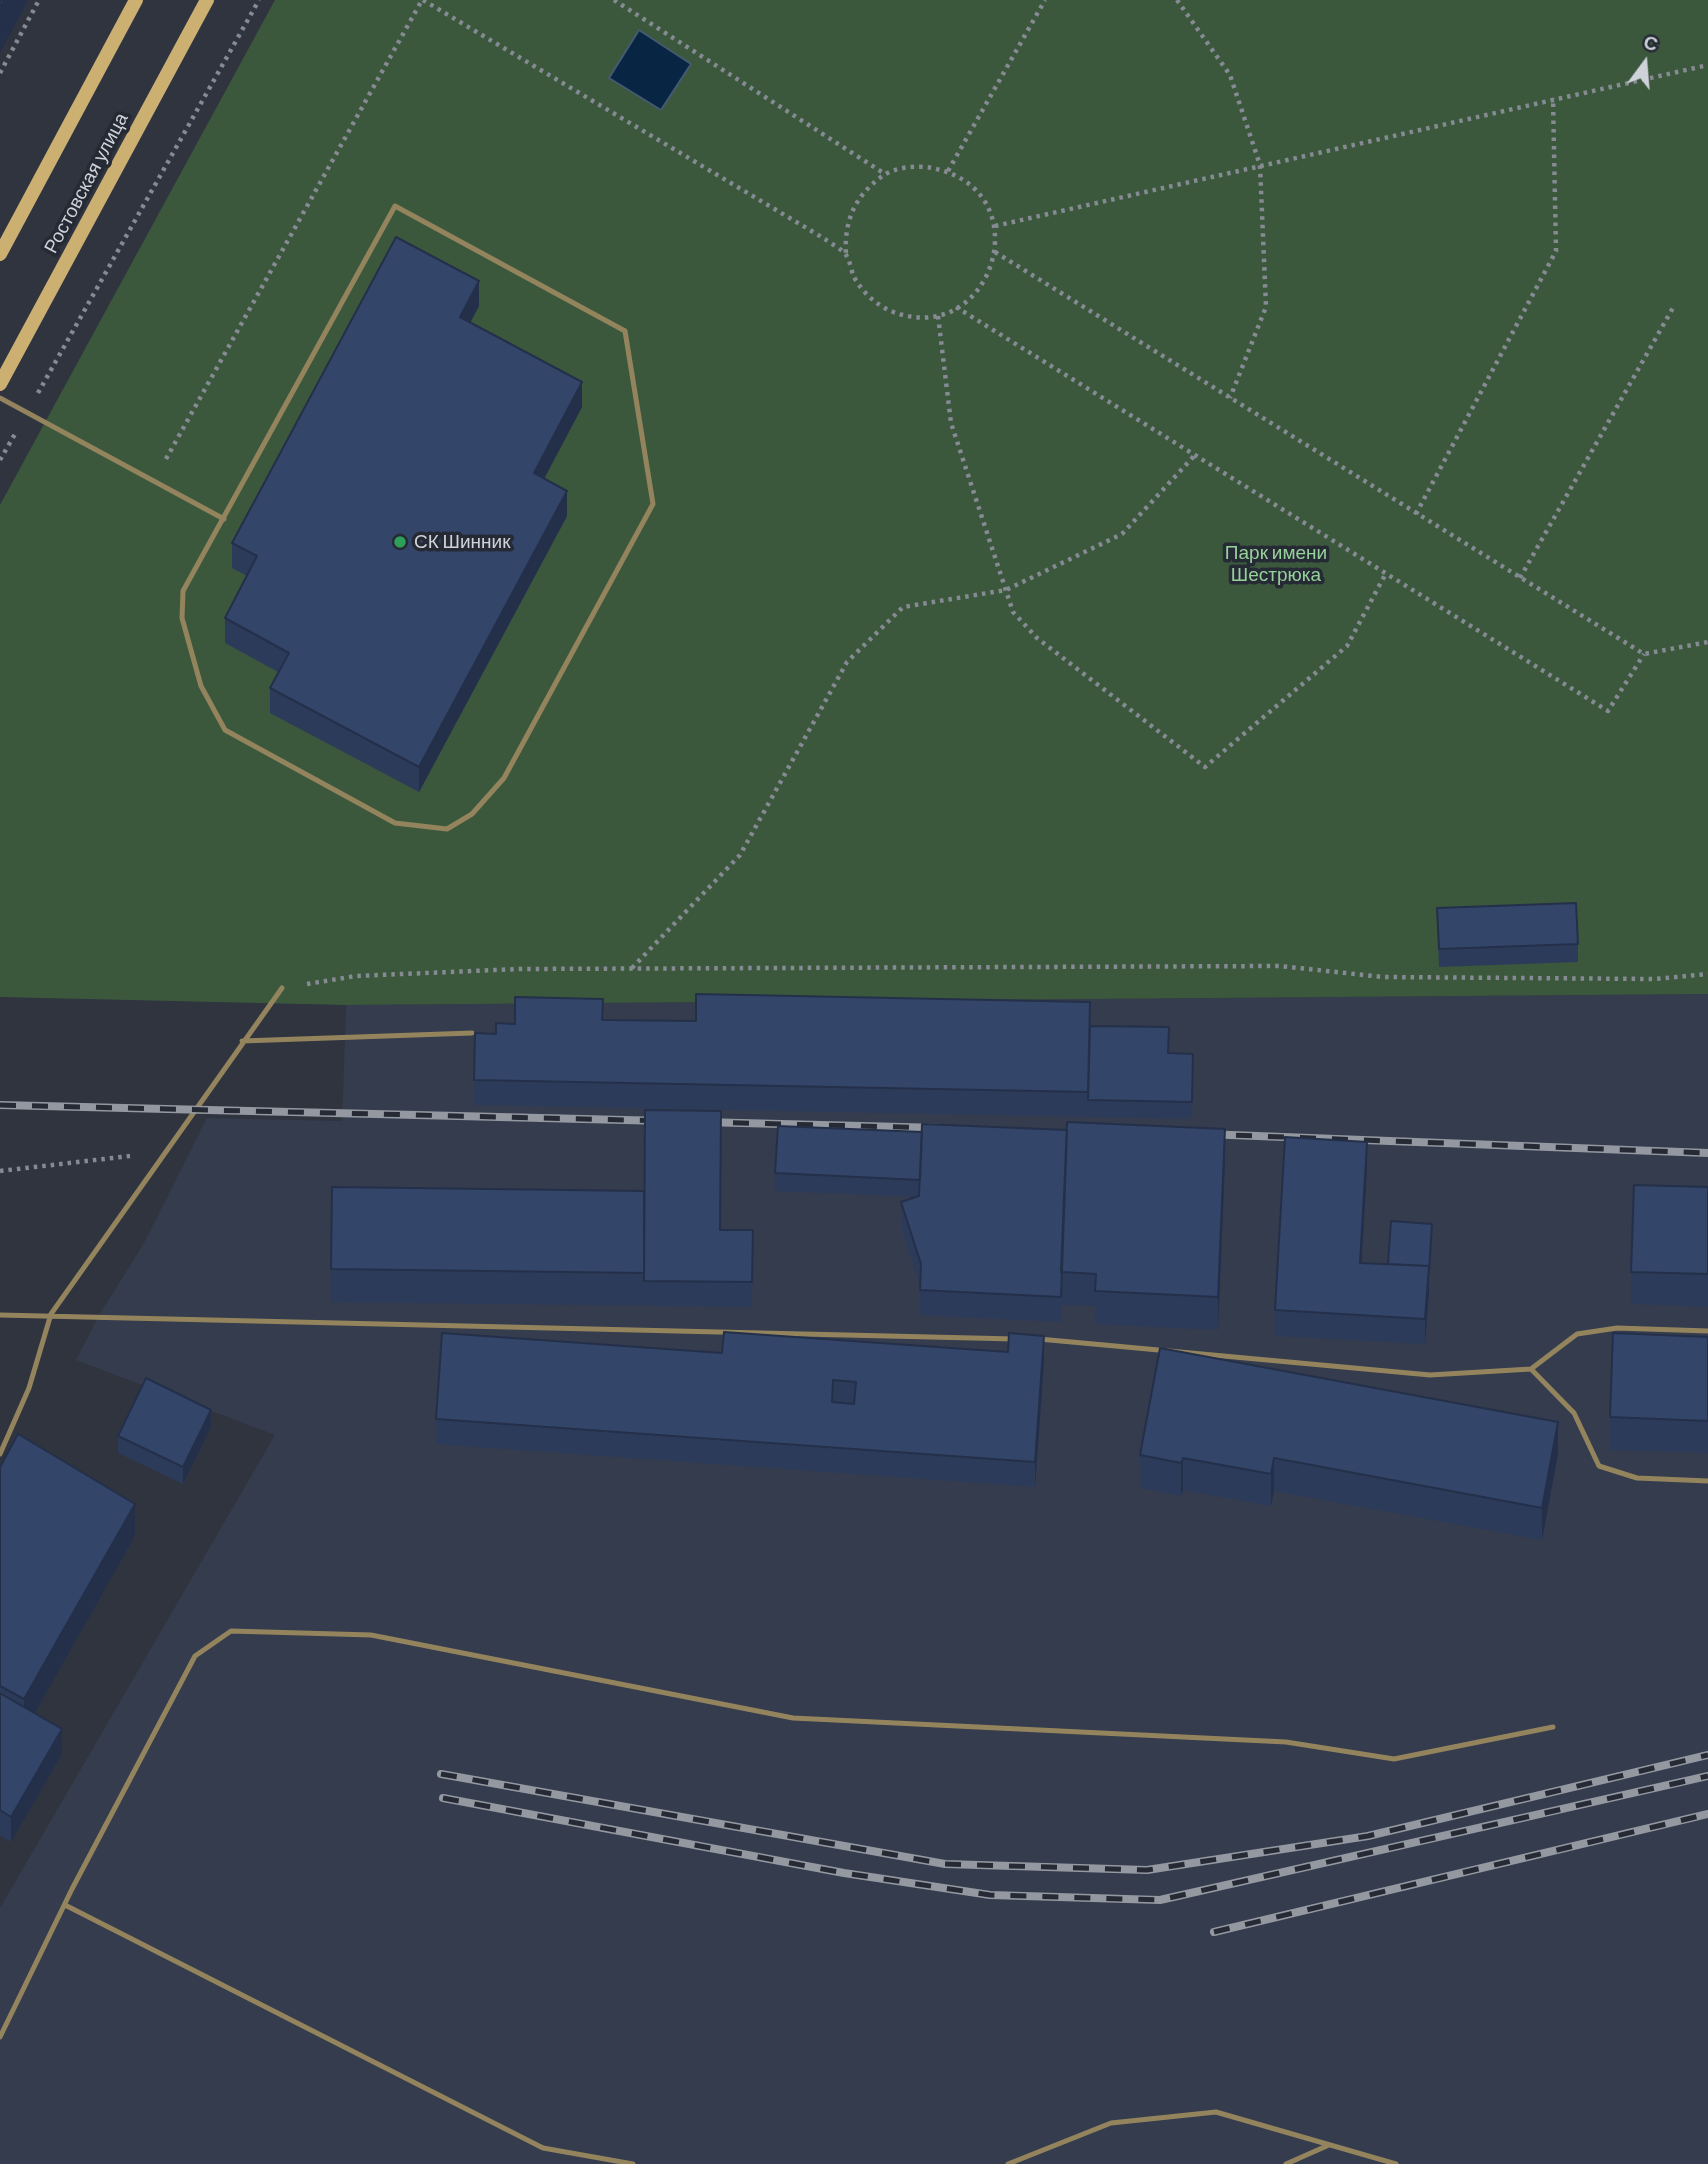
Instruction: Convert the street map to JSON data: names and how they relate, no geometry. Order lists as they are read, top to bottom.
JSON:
{
  "streets": {
    "street": ["Ростовская улица"]
  },
  "parks": ["Парк имени Шестрюка"],
  "places": ["СК Шинник"],
  "north": "top"
}
